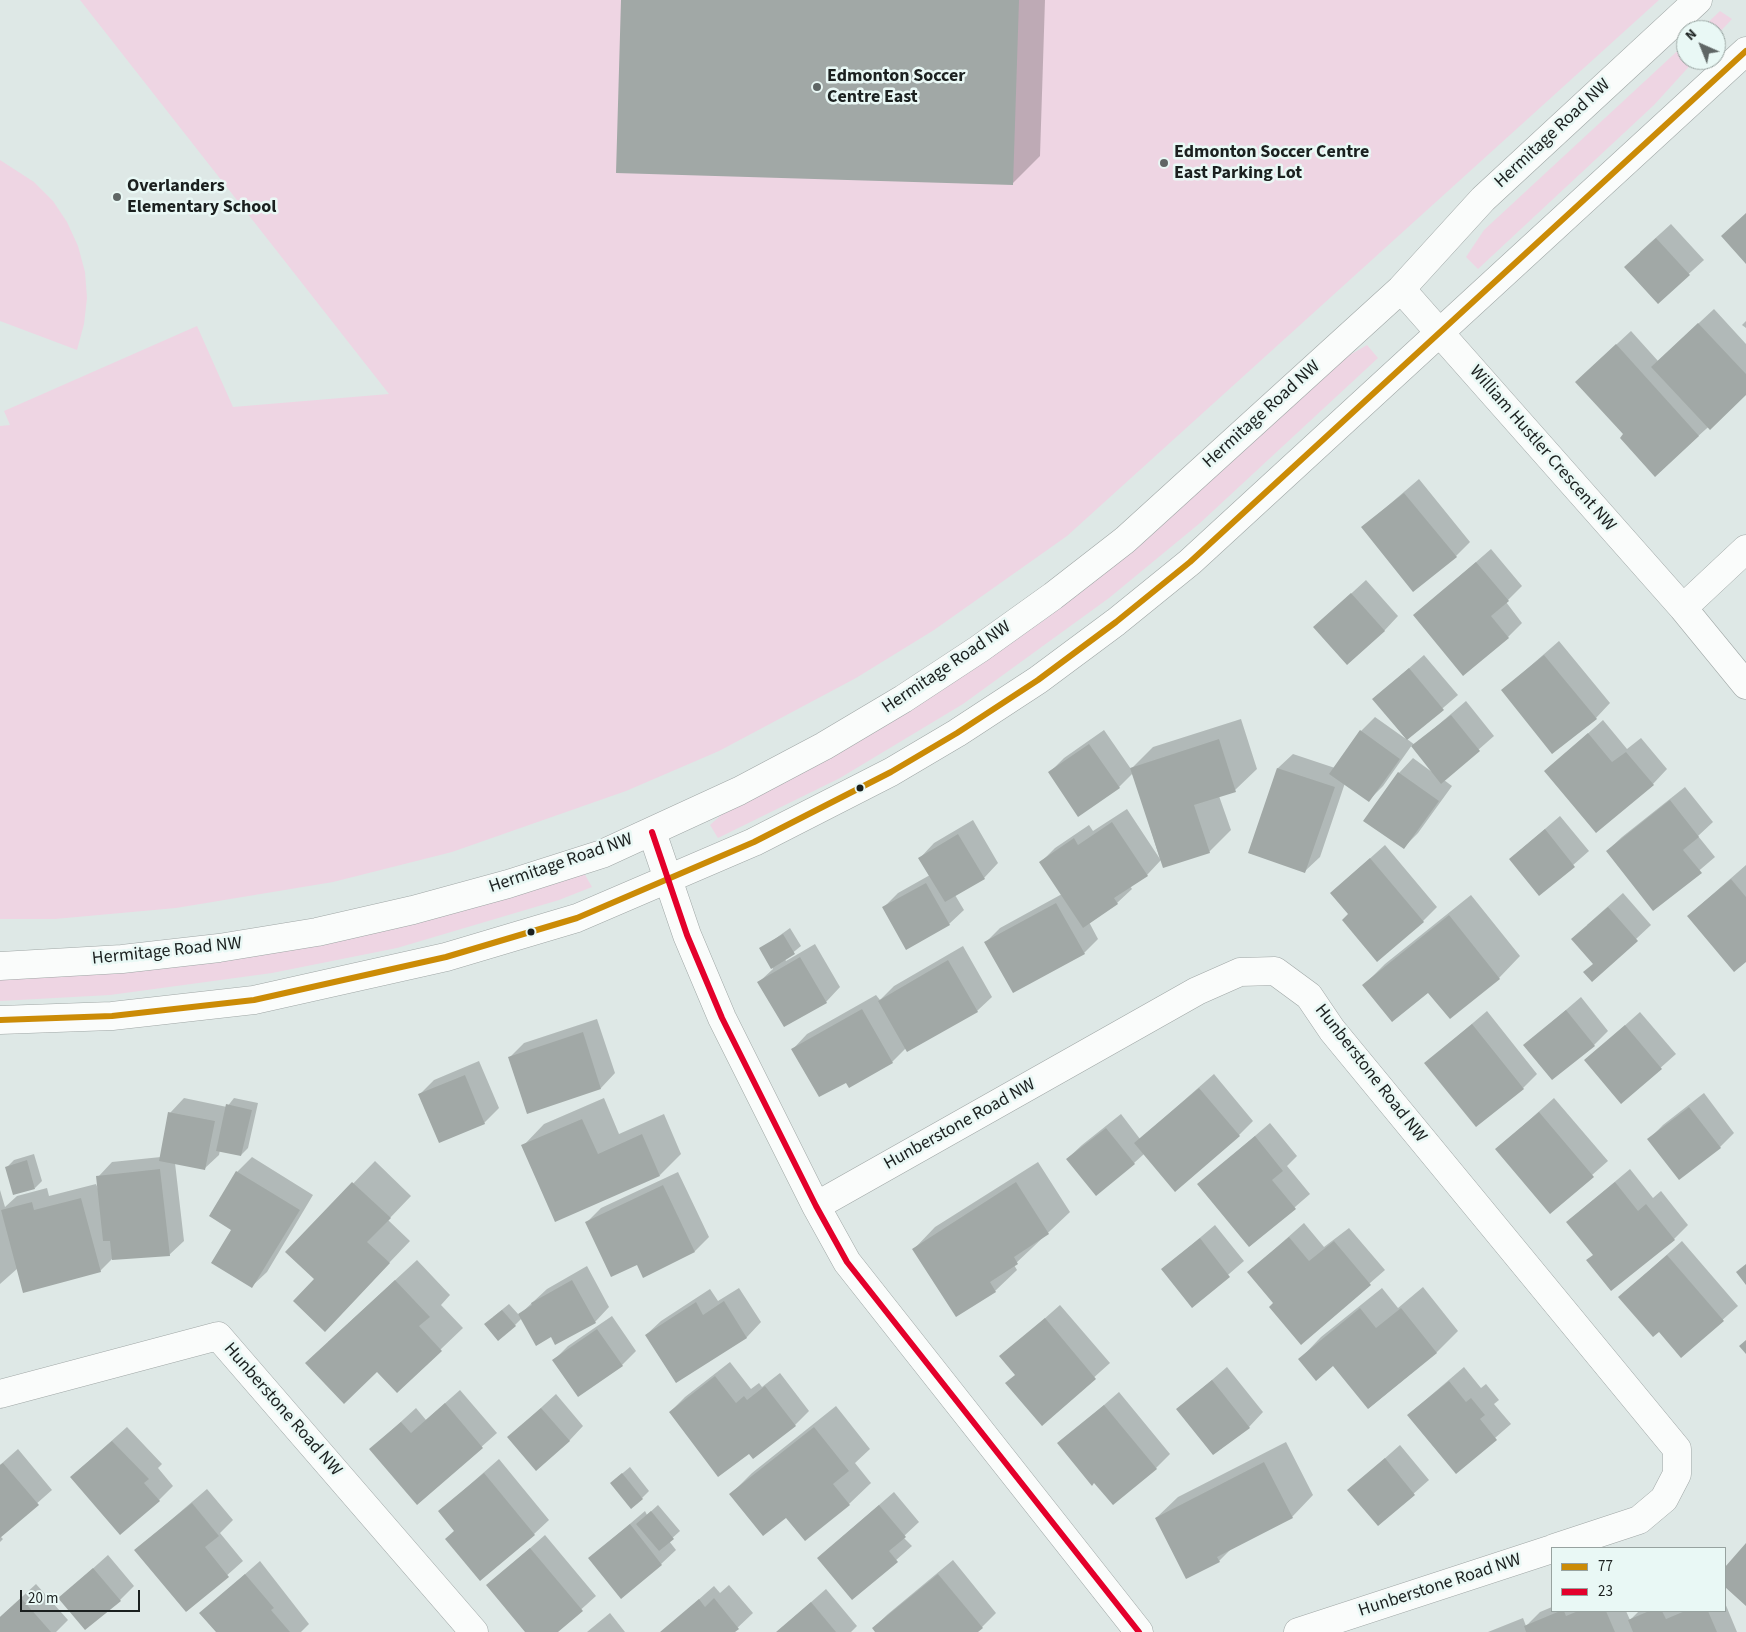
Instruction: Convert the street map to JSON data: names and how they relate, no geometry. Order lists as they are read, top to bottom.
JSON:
{
  "streets": {
    "street": ["Hermitage Road NW", "William Hustler Crescent NW", "Hunberstone Road NW"]
  },
  "crossings": [
    ["Hermitage Road NW", "William Hustler Crescent NW"]
  ],
  "places": ["Edmonton Soccer Centre East", "Edmonton Soccer Centre East Parking Lot", "Overlanders Elementary School"],
  "lines": ["transit line 77", "transit line 23"],
  "legend": ["77", "23"],
  "scale_bar": "20 m",
  "north": "top left"
}
